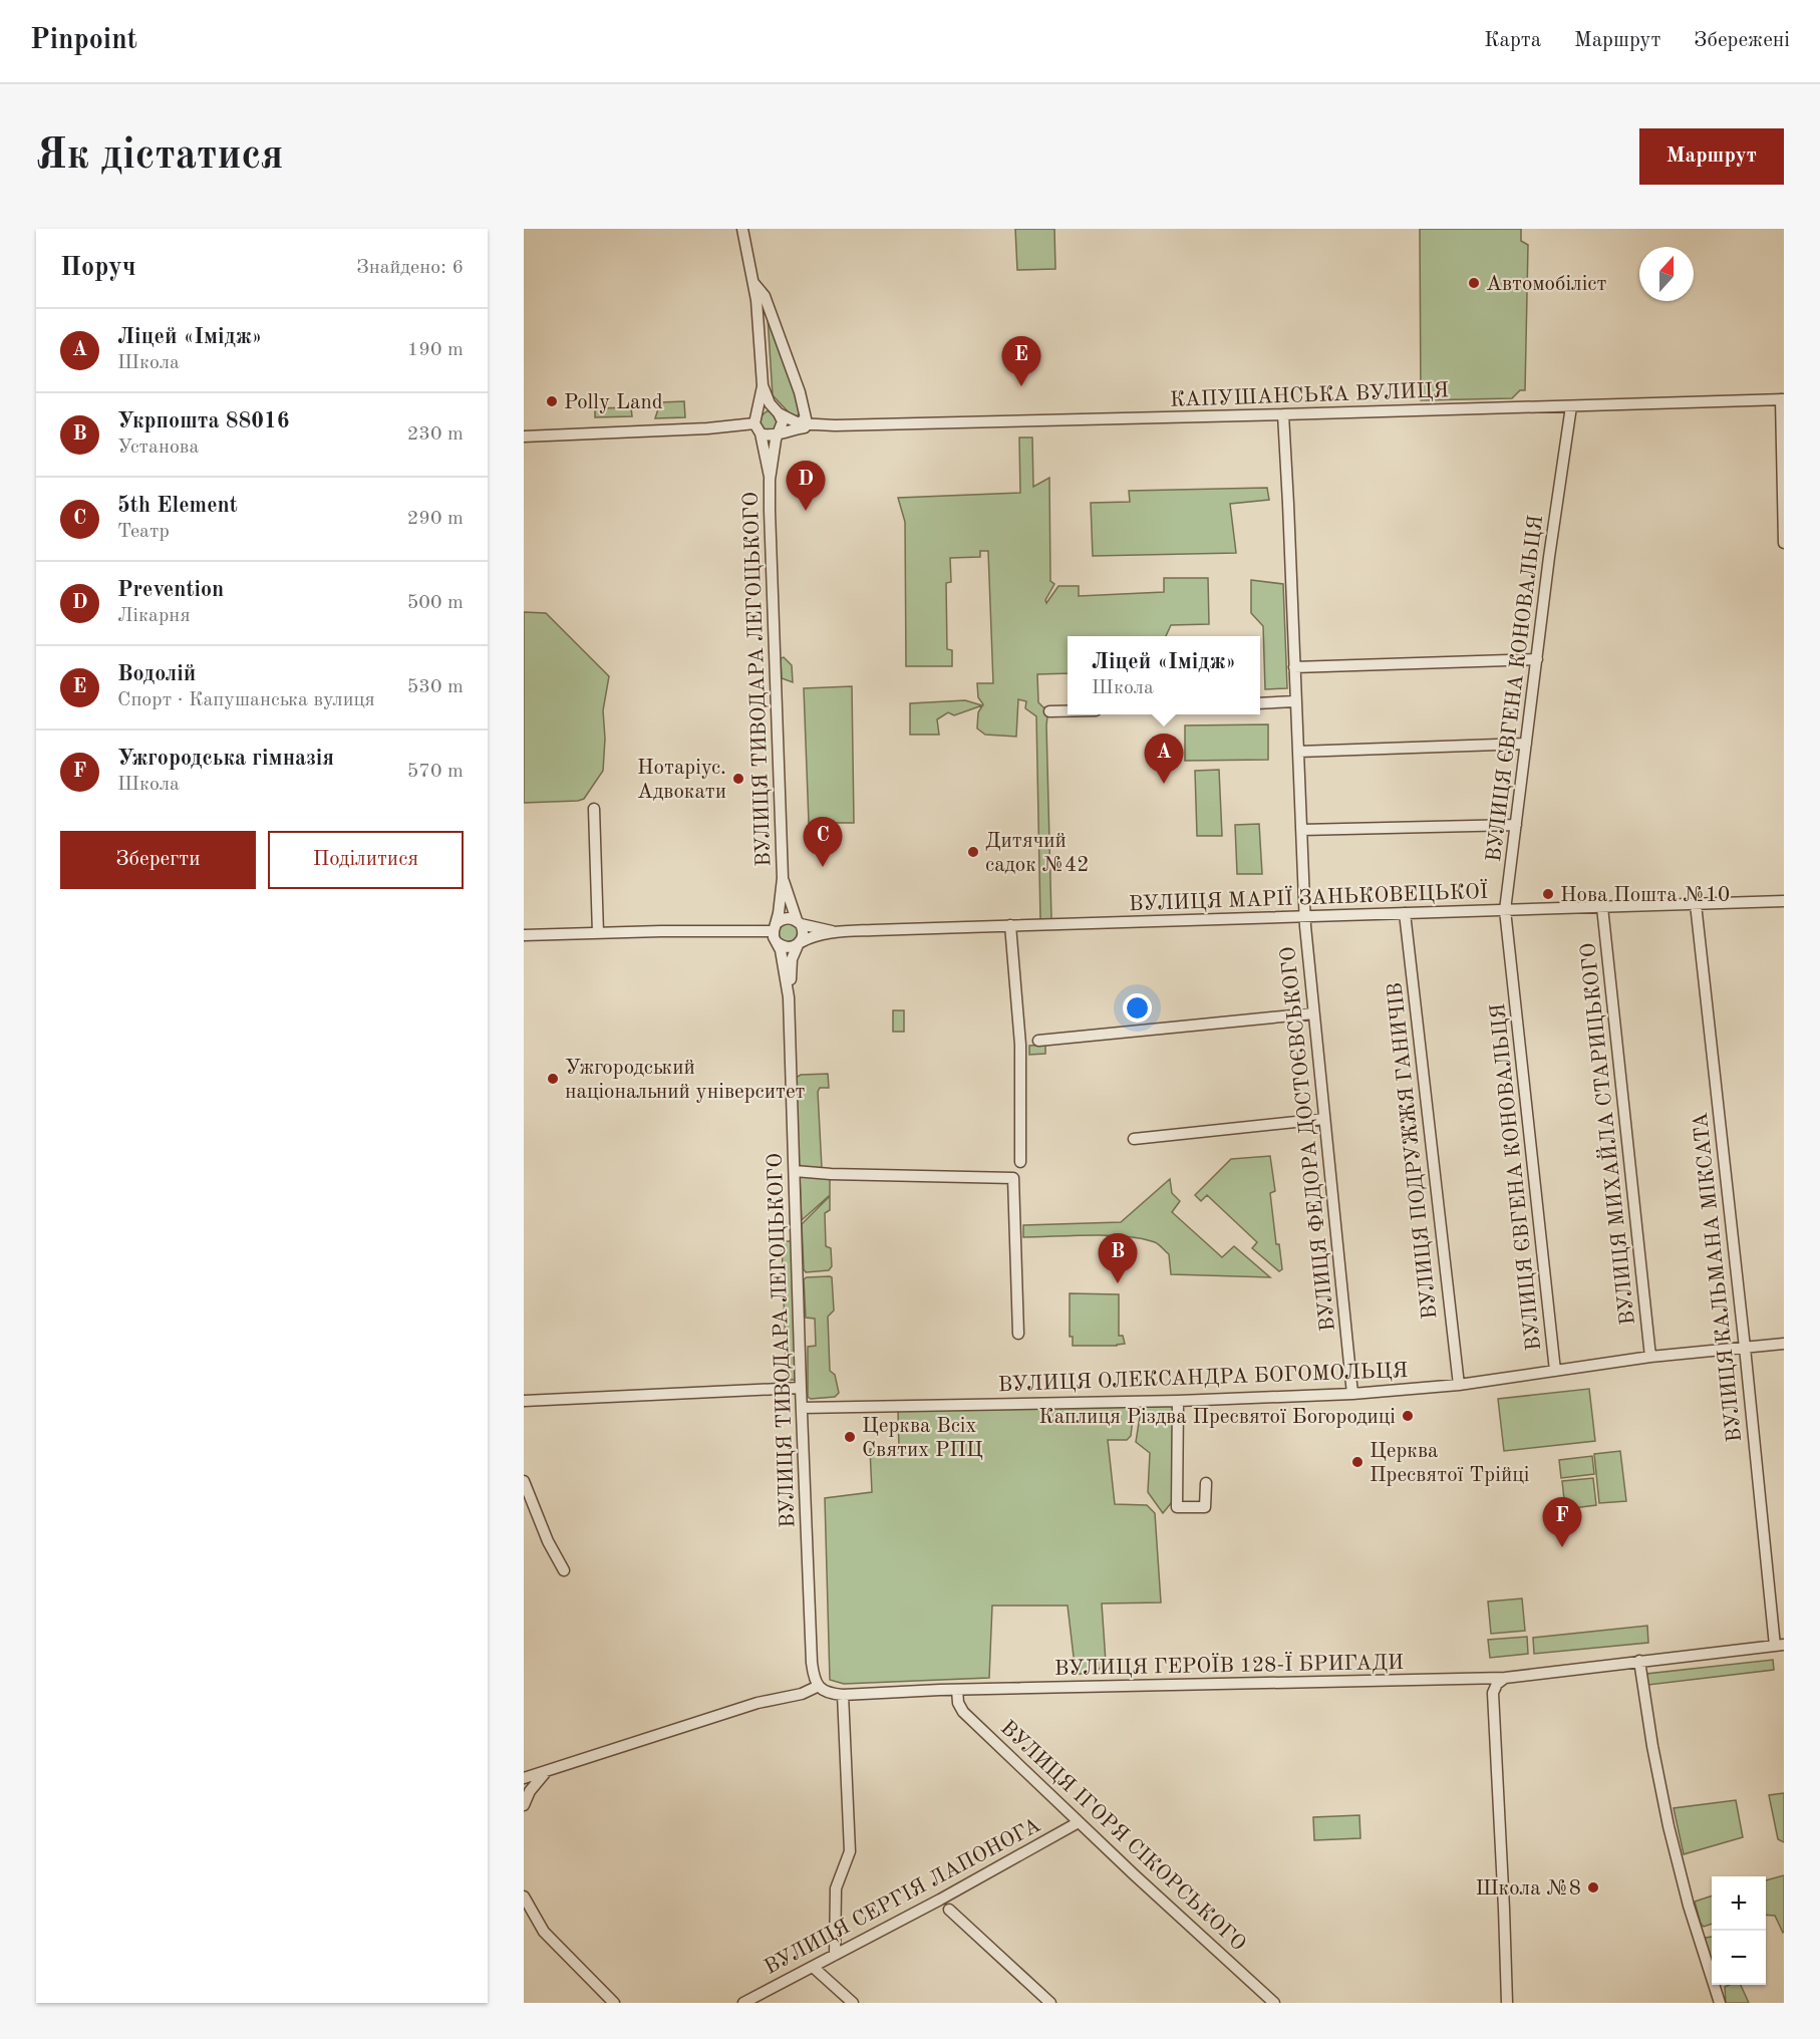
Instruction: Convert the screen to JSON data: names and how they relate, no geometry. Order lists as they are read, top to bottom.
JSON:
{
  "streets": {
    "street": [
      "КАПУШАНСЬКА ВУЛИЦЯ",
      "ВУЛИЦЯ ТИВОДАРА ЛЕГОЦЬКОГО",
      "ВУЛИЦЯ ЄВГЕНА КОНОВАЛЬЦЯ",
      "ВУЛИЦЯ МАРІЇ ЗАНЬКОВЕЦЬКОЇ",
      "ВУЛИЦЯ МИХАЙЛА СТАРИЦЬКОГО",
      "ВУЛИЦЯ ФЕДОРА ДОСТОЄВСЬКОГО",
      "ВУЛИЦЯ ПОДРУЖЖЯ ГАНИЧІВ",
      "ВУЛИЦЯ КАЛЬМАНА МІКСАТА",
      "ВУЛИЦЯ ОЛЕКСАНДРА БОГОМОЛЬЦЯ",
      "ВУЛИЦЯ ГЕРОЇВ 128-Ї БРИГАДИ",
      "ВУЛИЦЯ ІГОРЯ СІКОРСЬКОГО",
      "ВУЛИЦЯ СЕРГІЯ ЛАПОНОГА"
    ]
  },
  "crossings": [
    ["КАПУШАНСЬКА ВУЛИЦЯ", "ВУЛИЦЯ ТИВОДАРА ЛЕГОЦЬКОГО"],
    ["КАПУШАНСЬКА ВУЛИЦЯ", "ВУЛИЦЯ ЄВГЕНА КОНОВАЛЬЦЯ"],
    ["КАПУШАНСЬКА ВУЛИЦЯ", "ВУЛИЦЯ ФЕДОРА ДОСТОЄВСЬКОГО"],
    ["ВУЛИЦЯ ТИВОДАРА ЛЕГОЦЬКОГО", "ВУЛИЦЯ МАРІЇ ЗАНЬКОВЕЦЬКОЇ"],
    ["ВУЛИЦЯ ТИВОДАРА ЛЕГОЦЬКОГО", "ВУЛИЦЯ ОЛЕКСАНДРА БОГОМОЛЬЦЯ"],
    ["ВУЛИЦЯ ТИВОДАРА ЛЕГОЦЬКОГО", "ВУЛИЦЯ ГЕРОЇВ 128-Ї БРИГАДИ"],
    ["ВУЛИЦЯ ЄВГЕНА КОНОВАЛЬЦЯ", "ВУЛИЦЯ МАРІЇ ЗАНЬКОВЕЦЬКОЇ"],
    ["ВУЛИЦЯ ЄВГЕНА КОНОВАЛЬЦЯ", "ВУЛИЦЯ ОЛЕКСАНДРА БОГОМОЛЬЦЯ"],
    ["ВУЛИЦЯ МАРІЇ ЗАНЬКОВЕЦЬКОЇ", "ВУЛИЦЯ МИХАЙЛА СТАРИЦЬКОГО"],
    ["ВУЛИЦЯ МАРІЇ ЗАНЬКОВЕЦЬКОЇ", "ВУЛИЦЯ ФЕДОРА ДОСТОЄВСЬКОГО"],
    ["ВУЛИЦЯ МАРІЇ ЗАНЬКОВЕЦЬКОЇ", "ВУЛИЦЯ ПОДРУЖЖЯ ГАНИЧІВ"],
    ["ВУЛИЦЯ МАРІЇ ЗАНЬКОВЕЦЬКОЇ", "ВУЛИЦЯ КАЛЬМАНА МІКСАТА"],
    ["ВУЛИЦЯ МИХАЙЛА СТАРИЦЬКОГО", "ВУЛИЦЯ ОЛЕКСАНДРА БОГОМОЛЬЦЯ"],
    ["ВУЛИЦЯ ФЕДОРА ДОСТОЄВСЬКОГО", "ВУЛИЦЯ ОЛЕКСАНДРА БОГОМОЛЬЦЯ"],
    ["ВУЛИЦЯ ПОДРУЖЖЯ ГАНИЧІВ", "ВУЛИЦЯ ОЛЕКСАНДРА БОГОМОЛЬЦЯ"],
    ["ВУЛИЦЯ КАЛЬМАНА МІКСАТА", "ВУЛИЦЯ ОЛЕКСАНДРА БОГОМОЛЬЦЯ"],
    ["ВУЛИЦЯ КАЛЬМАНА МІКСАТА", "ВУЛИЦЯ ГЕРОЇВ 128-Ї БРИГАДИ"],
    ["ВУЛИЦЯ ГЕРОЇВ 128-Ї БРИГАДИ", "ВУЛИЦЯ ІГОРЯ СІКОРСЬКОГО"],
    ["ВУЛИЦЯ ІГОРЯ СІКОРСЬКОГО", "ВУЛИЦЯ СЕРГІЯ ЛАПОНОГА"]
  ],
  "places": [
    "Автомобіліст",
    "Polly Land",
    "Нотаріус. Адвокати",
    "Дитячий садок №42",
    "Нова Пошта №10",
    "Ужгородський національний університет",
    "Каплиця Різдва Пресвятої Богородиці",
    "Церква Всіх Святих РПЦ",
    "Церква Пресвятої Трійці",
    "Школа №8"
  ],
  "north": "top",
  "page": {
    "header": "Pinpoint",
    "nav": ["Карта", "Маршрут", "Збережені"],
    "buttons": [
      "Маршрут",
      ["Зберегти", "Поділитися"]
    ],
    "title": "Як дістатися",
    "heading": ["Поруч", "Знайдено: 6"],
    "list": [
      {
        "mark": "A",
        "name": "Ліцей «Імідж»",
        "note": "Школа",
        "value": "190 m"
      },
      {
        "mark": "B",
        "name": "Укрпошта 88016",
        "note": "Установа",
        "value": "230 m"
      },
      {
        "mark": "C",
        "name": "5th Element",
        "note": "Театр",
        "value": "290 m"
      },
      {
        "mark": "D",
        "name": "Prevention",
        "note": "Лікарня",
        "value": "500 m"
      },
      {
        "mark": "E",
        "name": "Водолій",
        "note": "Спорт · Капушанська вулиця",
        "value": "530 m"
      },
      {
        "mark": "F",
        "name": "Ужгородська гімназія",
        "note": "Школа",
        "value": "570 m"
      }
    ],
    "pins": [
      "E",
      "D",
      "A",
      "C",
      "B",
      "F"
    ],
    "popup": ["Ліцей «Імідж»", "Школа"],
    "map_buttons": ["+", "−"]
  }
}
